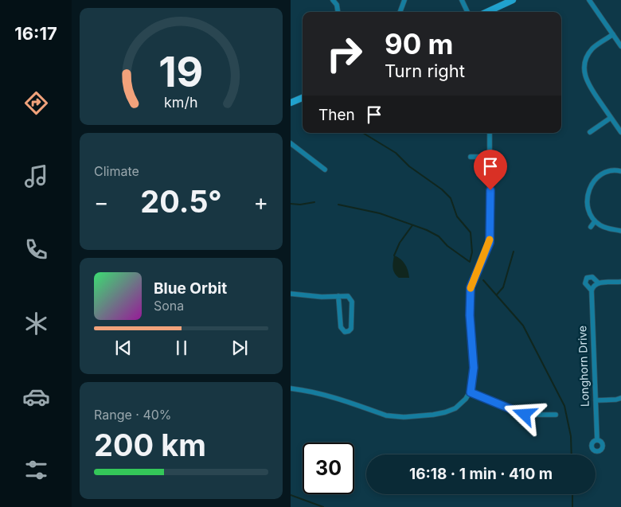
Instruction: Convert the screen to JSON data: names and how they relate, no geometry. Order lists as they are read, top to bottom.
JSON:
{
  "streets": {
    "street": ["Longhorn Drive"]
  },
  "page": {
    "tabs": "16:17",
    "turn": ["90 m", "Turn right"],
    "then": "Then",
    "tile": [
      "Climate",
      ["Range · 40%", "200 km"]
    ],
    "heat": ["−", "20.5°", "+"],
    "song": ["Blue Orbit", "Sona"],
    "limit": "30",
    "trip": "16:18 · 1 min · 410 m",
    "gauge": ["19", "km/h"]
  }
}
